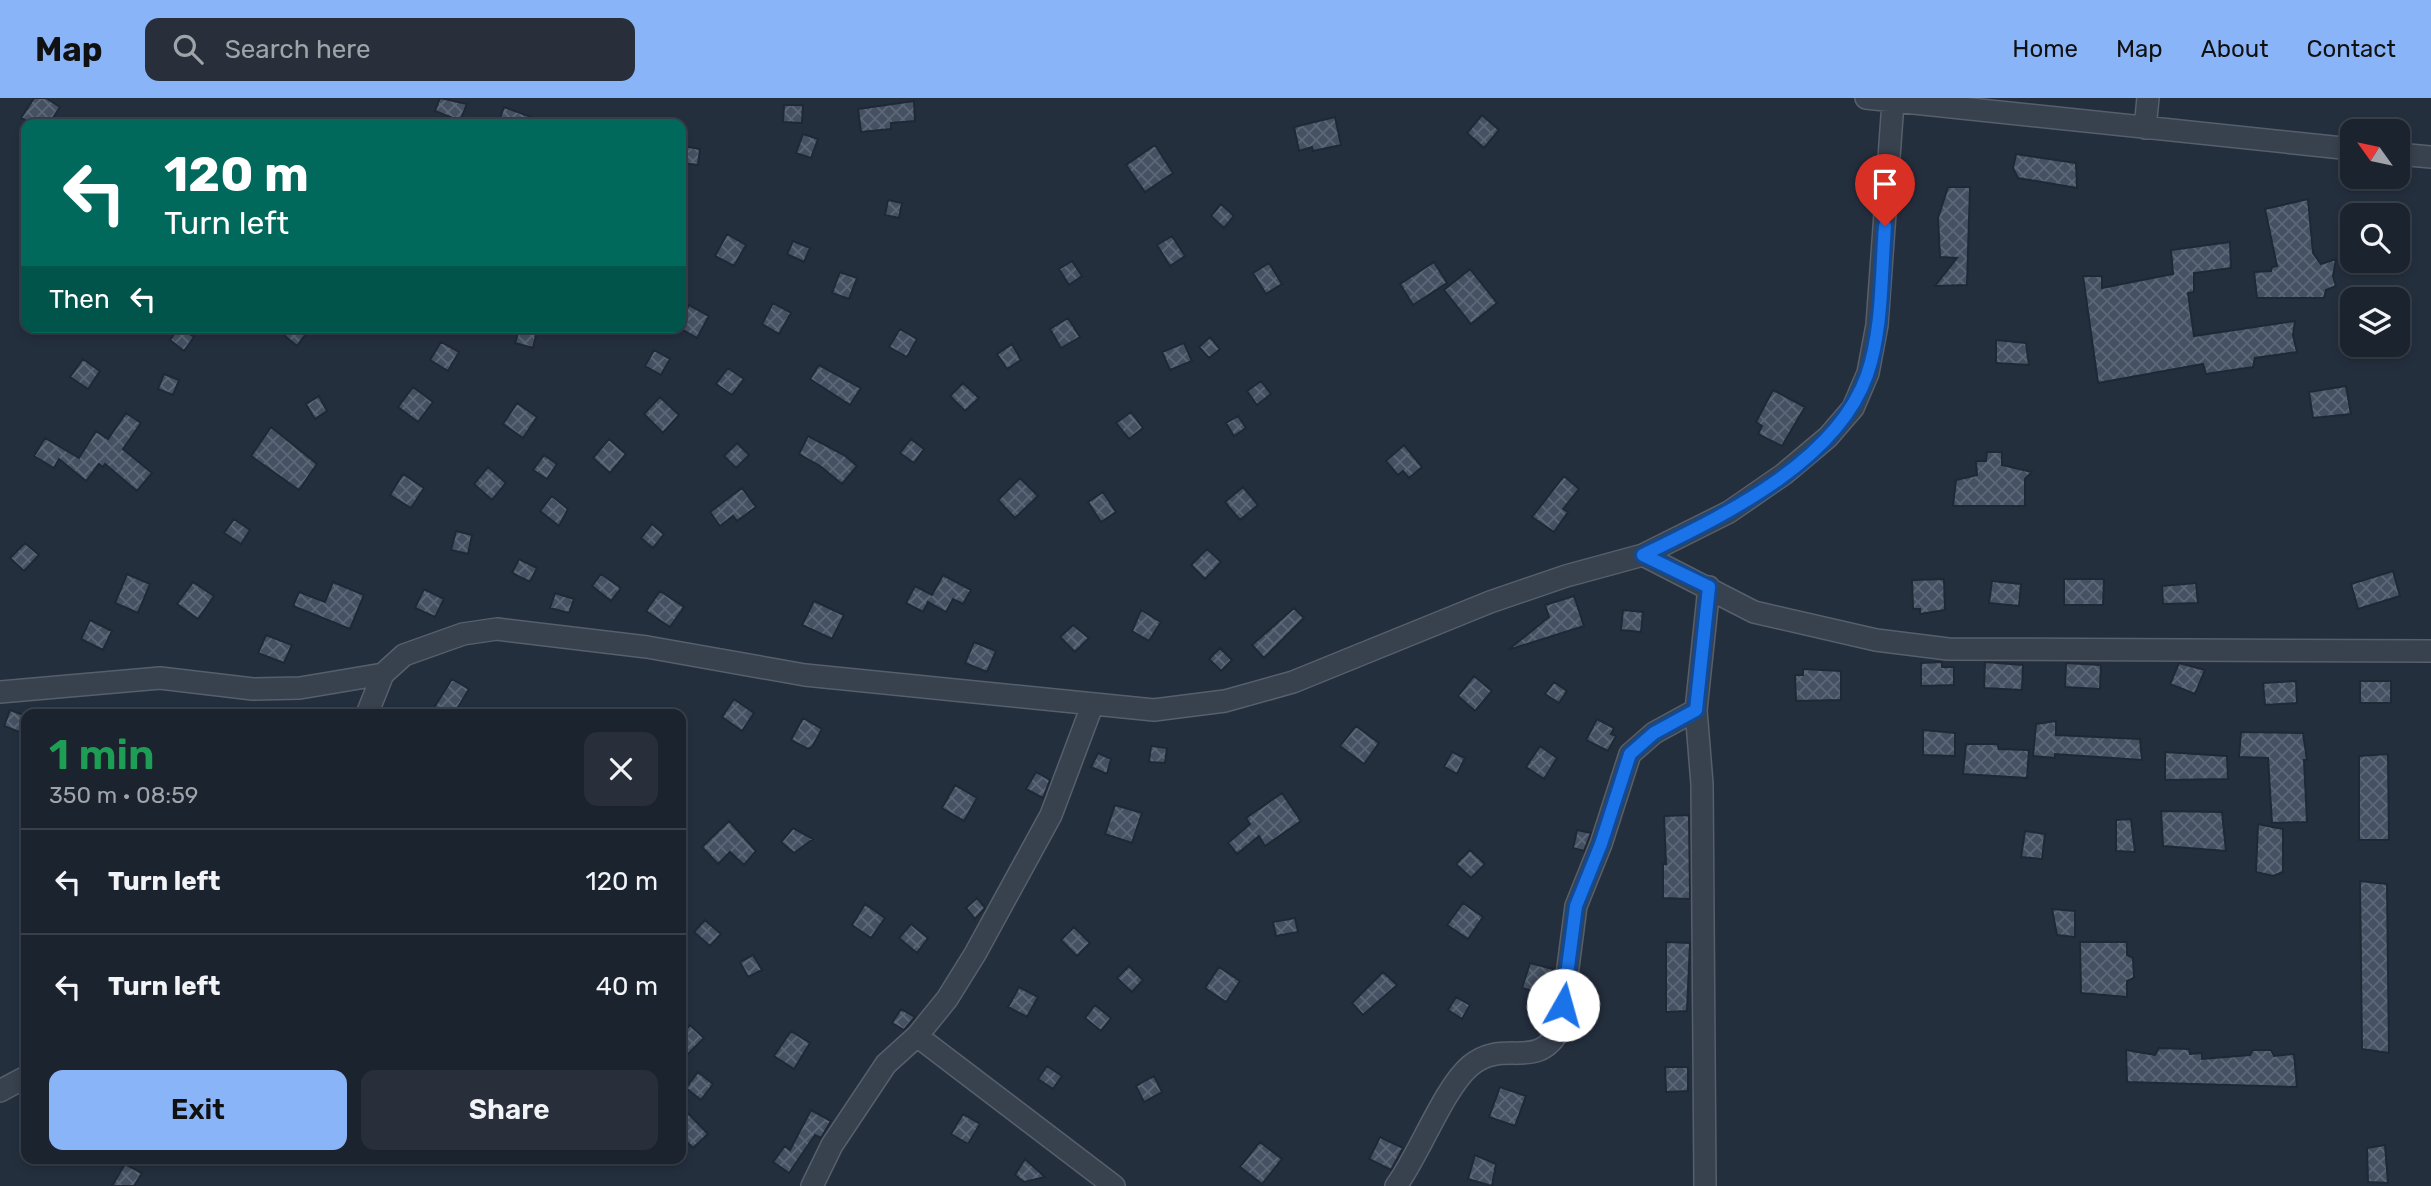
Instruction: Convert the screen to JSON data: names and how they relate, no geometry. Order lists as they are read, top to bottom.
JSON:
{
  "north": "top left",
  "page": {
    "header": "Map",
    "search": "Search here",
    "nav": [
      "Home",
      "Map",
      "About",
      "Contact"
    ],
    "turn": ["120 m", "Turn left"],
    "then": "Then",
    "heading": ["1 min", "350 m · 08:59"],
    "list": [
      {
        "name": "Turn left",
        "value": "120 m"
      },
      {
        "name": "Turn left",
        "value": "40 m"
      }
    ],
    "buttons": ["Exit", "Share"]
  }
}
